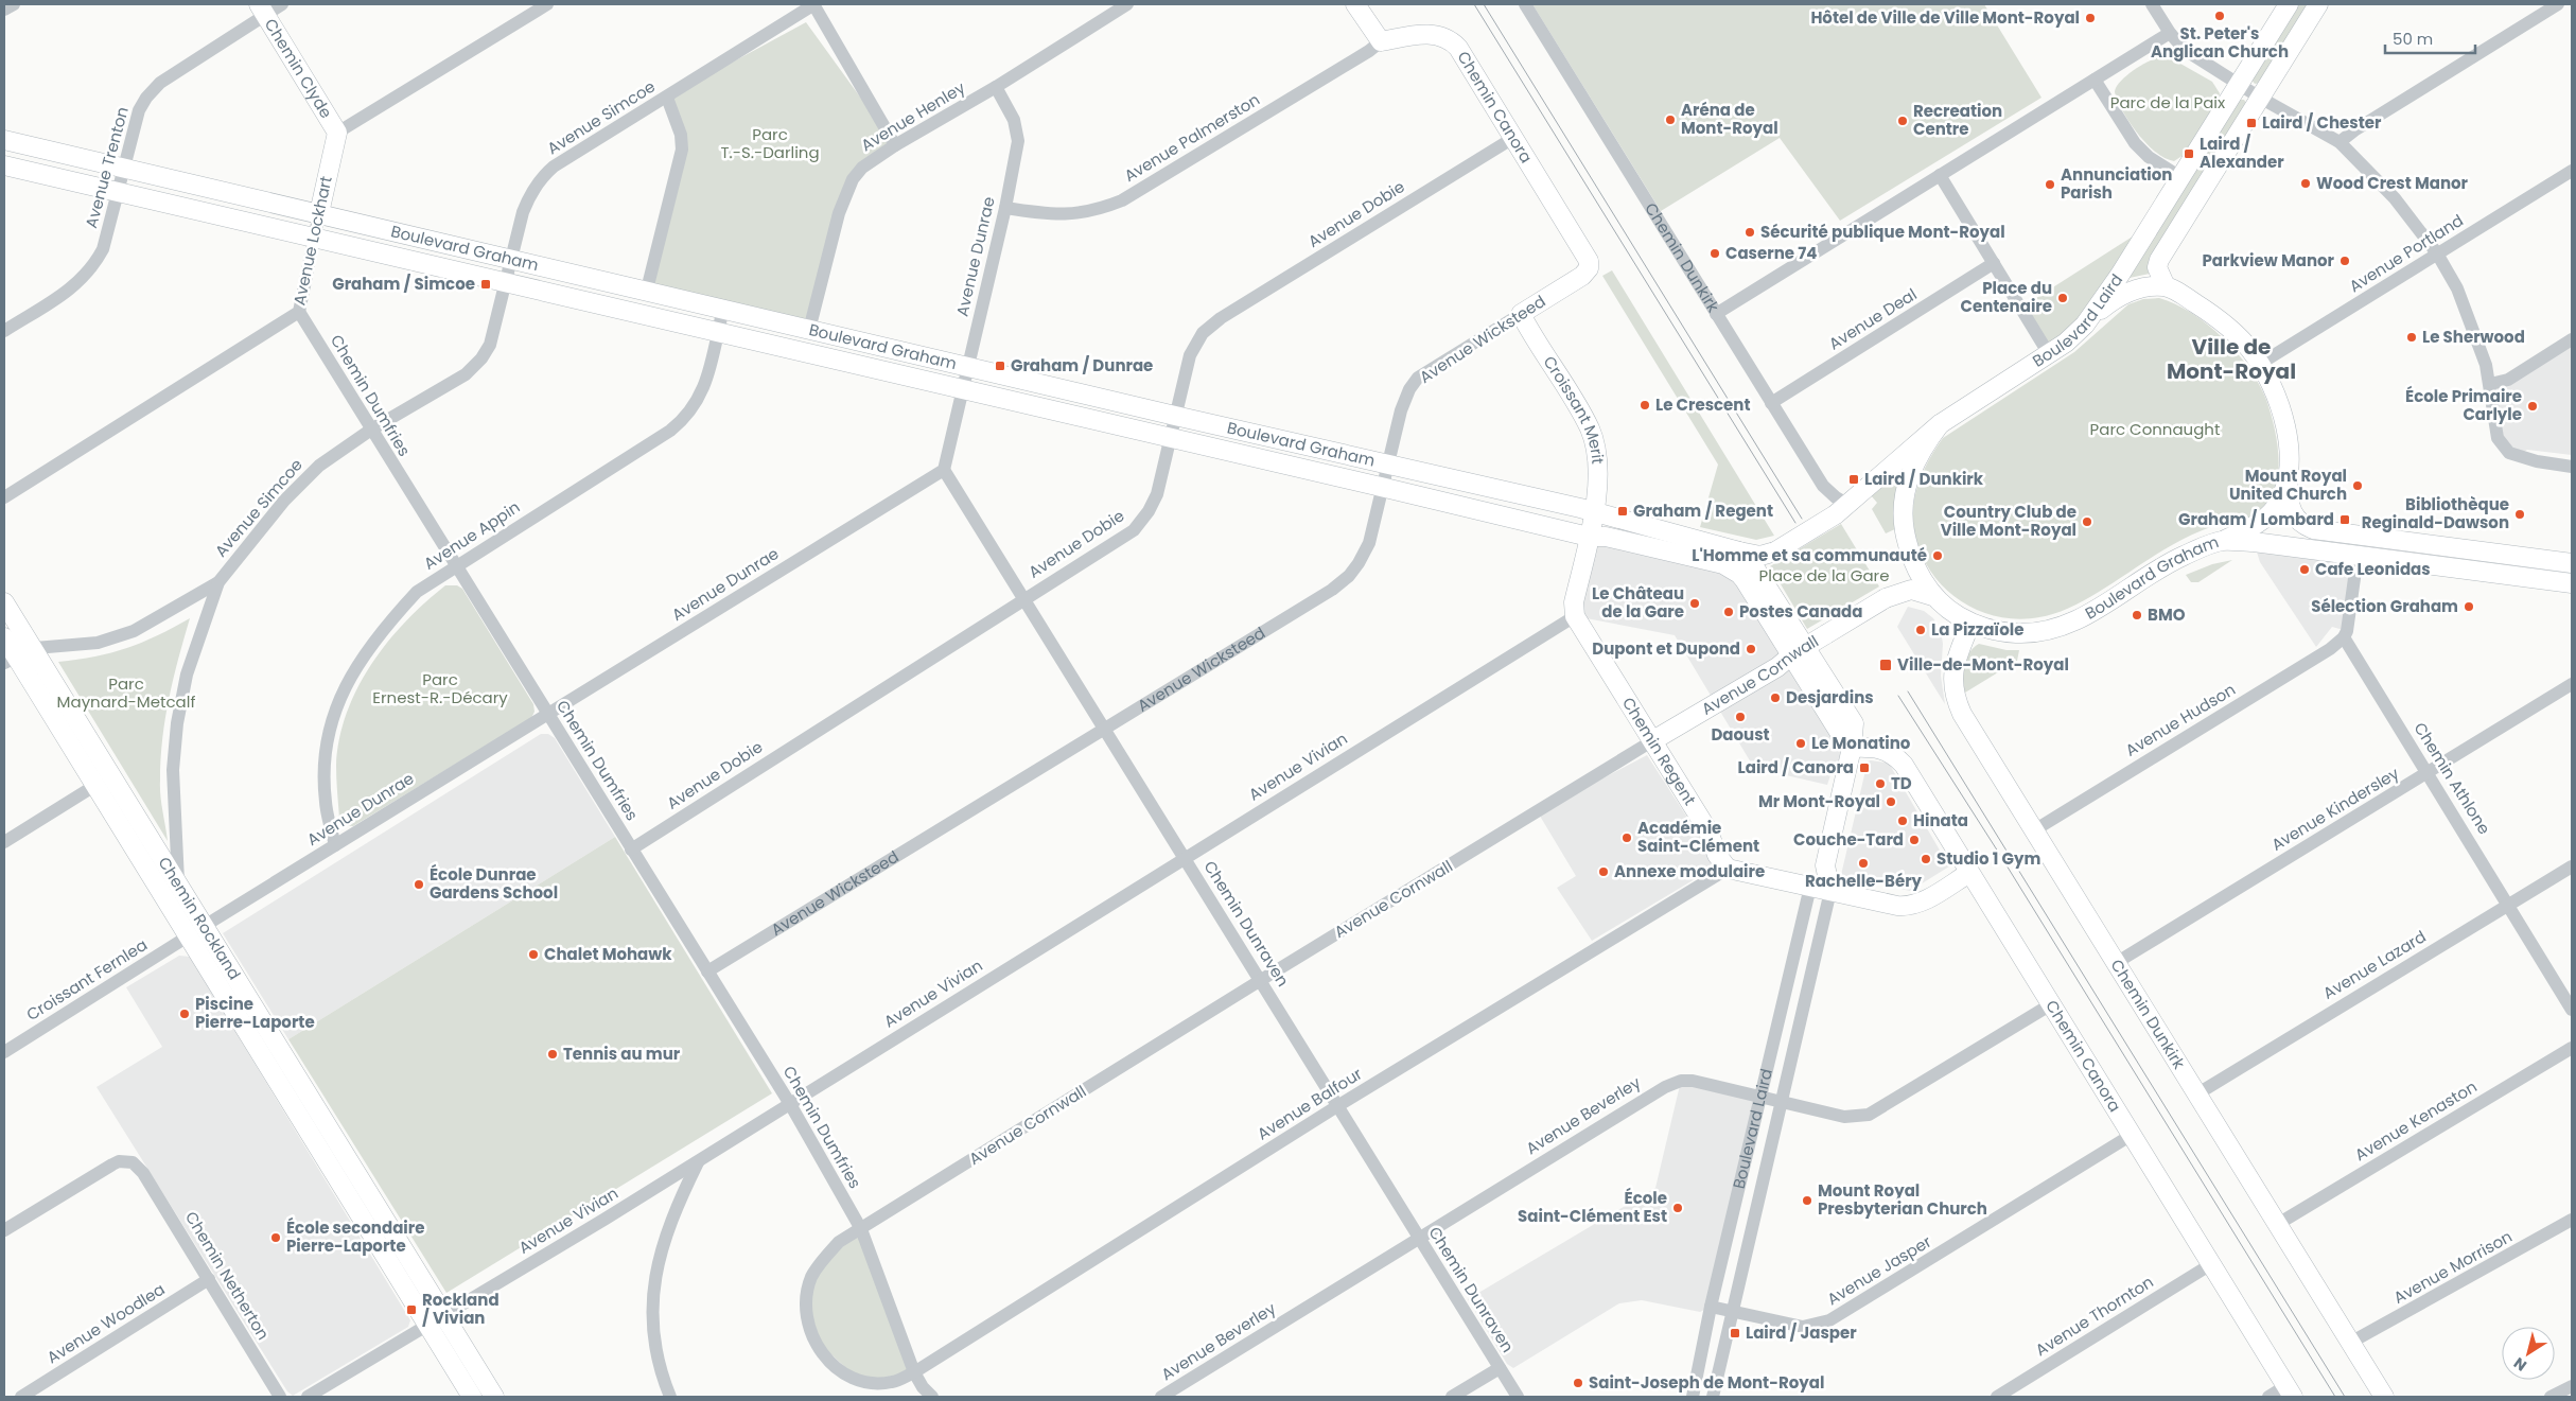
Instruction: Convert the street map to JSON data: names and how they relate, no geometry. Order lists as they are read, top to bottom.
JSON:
{
  "streets": {
    "street": [
      "Chemin Clyde",
      "Chemin Canora",
      "Avenue Henley",
      "Avenue Simcoe",
      "Avenue Palmerston",
      "Avenue Trenton",
      "Avenue Dobie",
      "Avenue Lockhart",
      "Boulevard Graham",
      "Avenue Portland",
      "Avenue Dunrae",
      "Chemin Dunkirk",
      "Boulevard Laird",
      "Avenue Deal",
      "Avenue Wicksteed",
      "Chemin Dumfries",
      "Croissant Merit",
      "Avenue Appin",
      "Avenue Cornwall",
      "Avenue Hudson",
      "Chemin Regent",
      "Avenue Vivian",
      "Chemin Athlone",
      "Avenue Kindersley",
      "Chemin Rockland",
      "Chemin Dunraven",
      "Avenue Lazard",
      "Croissant Fernlea",
      "Avenue Balfour",
      "Avenue Beverley",
      "Avenue Kenaston",
      "Avenue Morrison",
      "Avenue Jasper",
      "Chemin Netherton",
      "Avenue Thornton",
      "Avenue Woodlea"
    ]
  },
  "crossings": [
    ["Chemin Clyde", "Avenue Trenton"],
    ["Chemin Clyde", "Avenue Lockhart"],
    ["Chemin Canora", "Avenue Palmerston"],
    ["Chemin Canora", "Avenue Dobie"],
    ["Chemin Canora", "Boulevard Laird"],
    ["Chemin Canora", "Avenue Wicksteed"],
    ["Chemin Canora", "Avenue Beverley"],
    ["Chemin Canora", "Avenue Jasper"],
    ["Chemin Canora", "Avenue Thornton"],
    ["Avenue Henley", "Boulevard Graham"],
    ["Avenue Henley", "Avenue Dunrae"],
    ["Avenue Simcoe", "Boulevard Graham"],
    ["Avenue Simcoe", "Chemin Dumfries"],
    ["Avenue Simcoe", "Chemin Rockland"],
    ["Avenue Palmerston", "Avenue Dunrae"],
    ["Avenue Trenton", "Boulevard Graham"],
    ["Avenue Dobie", "Boulevard Graham"],
    ["Avenue Dobie", "Chemin Dumfries"],
    ["Avenue Dobie", "Chemin Dunraven"],
    ["Avenue Lockhart", "Boulevard Graham"],
    ["Avenue Lockhart", "Chemin Dumfries"],
    ["Boulevard Graham", "Avenue Dunrae"],
    ["Boulevard Graham", "Chemin Dunkirk"],
    ["Boulevard Graham", "Boulevard Laird"],
    ["Boulevard Graham", "Avenue Wicksteed"],
    ["Boulevard Graham", "Croissant Merit"],
    ["Boulevard Graham", "Avenue Appin"],
    ["Boulevard Graham", "Avenue Cornwall"],
    ["Avenue Dunrae", "Chemin Dumfries"],
    ["Avenue Dunrae", "Avenue Appin"],
    ["Avenue Dunrae", "Chemin Rockland"],
    ["Avenue Dunrae", "Chemin Dunraven"],
    ["Avenue Dunrae", "Croissant Fernlea"],
    ["Chemin Dunkirk", "Boulevard Laird"],
    ["Chemin Dunkirk", "Avenue Deal"],
    ["Chemin Dunkirk", "Avenue Hudson"],
    ["Chemin Dunkirk", "Avenue Kindersley"],
    ["Chemin Dunkirk", "Avenue Lazard"],
    ["Chemin Dunkirk", "Avenue Kenaston"],
    ["Chemin Dunkirk", "Avenue Morrison"],
    ["Boulevard Laird", "Avenue Beverley"],
    ["Boulevard Laird", "Avenue Jasper"],
    ["Avenue Wicksteed", "Chemin Dumfries"],
    ["Avenue Wicksteed", "Croissant Merit"],
    ["Avenue Wicksteed", "Chemin Dunraven"],
    ["Chemin Dumfries", "Avenue Appin"],
    ["Chemin Dumfries", "Avenue Cornwall"],
    ["Chemin Dumfries", "Avenue Vivian"],
    ["Chemin Dumfries", "Avenue Balfour"],
    ["Avenue Cornwall", "Chemin Regent"],
    ["Avenue Cornwall", "Chemin Dunraven"],
    ["Avenue Hudson", "Chemin Athlone"],
    ["Chemin Regent", "Avenue Vivian"],
    ["Chemin Regent", "Avenue Balfour"],
    ["Avenue Vivian", "Chemin Rockland"],
    ["Avenue Vivian", "Chemin Dunraven"],
    ["Chemin Athlone", "Avenue Kindersley"],
    ["Chemin Athlone", "Avenue Lazard"],
    ["Chemin Rockland", "Croissant Fernlea"],
    ["Chemin Dunraven", "Avenue Balfour"],
    ["Chemin Dunraven", "Avenue Beverley"],
    ["Chemin Netherton", "Avenue Woodlea"]
  ],
  "districts": ["Ville de Mont-Royal"],
  "parks": [
    "Parc de la Paix",
    "Parc T.-S.-Darling",
    "Parc Connaught",
    "Place de la Gare",
    "Parc Ernest-R.-Décary",
    "Parc Maynard-Metcalf"
  ],
  "places": {
    "other": [
      "St. Peter's Anglican Church",
      "Hôtel de Ville de Ville Mont-Royal",
      "Aréna de Mont-Royal",
      "Recreation Centre",
      "Wood Crest Manor",
      "Annunciation Parish",
      "Sécurité publique Mont-Royal",
      "Caserne 74",
      "Parkview Manor",
      "Place du Centenaire",
      "Le Sherwood",
      "Le Crescent",
      "École Primaire Carlyle",
      "Mount Royal United Church",
      "Bibliothèque Reginald-Dawson",
      "Country Club de Ville Mont-Royal",
      "L'Homme et sa communauté",
      "Cafe Leonidas",
      "Le Château de la Gare",
      "Sélection Graham",
      "Postes Canada",
      "BMO",
      "La Pizzaïole",
      "Dupont et Dupond",
      "Desjardins",
      "Daoust",
      "Le Monatino",
      "TD",
      "Mr Mont-Royal",
      "Hinata",
      "Académie Saint-Clément",
      "Couche-Tard",
      "Studio 1 Gym",
      "Rachelle-Béry",
      "Annexe modulaire",
      "École Dunrae Gardens School",
      "Chalet Mohawk",
      "Piscine Pierre-Laporte",
      "Tennis au mur",
      "Mount Royal Presbyterian Church",
      "École Saint-Clément Est",
      "École secondaire Pierre-Laporte",
      "Saint-Joseph de Mont-Royal"
    ],
    "transit": [
      "Laird / Chester",
      "Laird / Alexander",
      "Graham / Simcoe",
      "Graham / Dunrae",
      "Laird / Dunkirk",
      "Graham / Regent",
      "Graham / Lombard",
      "Ville-de-Mont-Royal",
      "Laird / Canora",
      "Rockland / Vivian",
      "Laird / Jasper"
    ]
  },
  "scale_bar": "50 m",
  "north": "bottom left"
}
